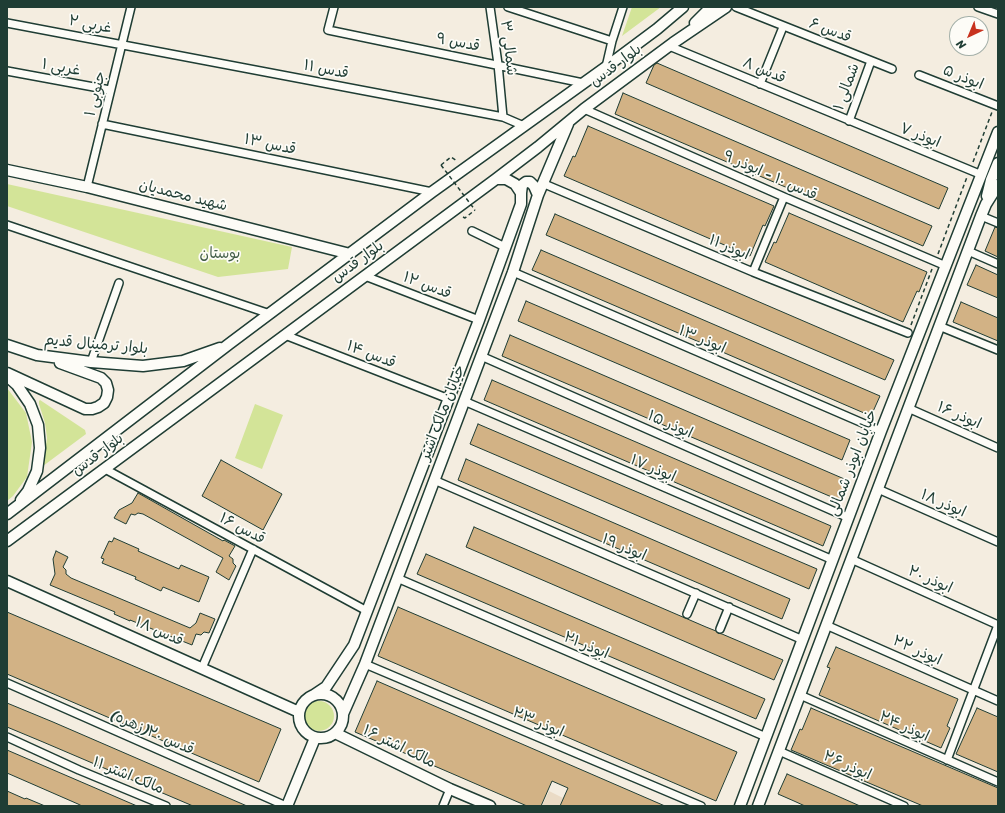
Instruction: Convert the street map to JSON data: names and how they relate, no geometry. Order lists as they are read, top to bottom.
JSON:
{
  "streets": {
    "main road": [
      "بلوار قدس",
      "شهید محمدیان",
      "بلوار ترمینال قدیم",
      "خیابان مالک اشتر",
      "خیابان ابوذر شمالی",
      "قدس ۱۸",
      "مالک اشتر ۱۶"
    ],
    "street": [
      "غربی ۲",
      "قدس ۶",
      "قدس ۹",
      "شمالی ۳",
      "غربی ۱",
      "قدس ۱۱",
      "قدس ۸",
      "ابوذر ۵",
      "شمالی ۱",
      "۱ جنوبی",
      "ابوذر ۷",
      "قدس ۱۳",
      "قدس ۱۰ - ابوذر ۹",
      "ابوذر ۱۱",
      "قدس ۱۲",
      "ابوذر ۱۳",
      "قدس ۱۴",
      "ابوذر ۱۶",
      "ابوذر ۱۵",
      "ابوذر ۱۷",
      "ابوذر ۱۸",
      "قدس ۱۶",
      "ابوذر ۱۹",
      "ابوذر ۲۰",
      "ابوذر ۲۱",
      "ابوذر ۲۲",
      "ابوذر ۲۳",
      "ابوذر ۲۴",
      "قدس ۲۰(زهره)",
      "ابوذر ۲۶",
      "مالک اشتر ۱۱"
    ]
  },
  "crossings": [
    ["غربی ۲", "قدس ۱۱"],
    ["غربی ۲", "۱ جنوبی"],
    ["قدس ۶", "شمالی ۱"],
    ["قدس ۹", "شمالی ۳"],
    ["قدس ۹", "بلوار قدس"],
    ["شمالی ۳", "قدس ۱۱"],
    ["بلوار قدس", "قدس ۱۱"],
    ["بلوار قدس", "قدس ۸"],
    ["بلوار قدس", "قدس ۱۳"],
    ["بلوار قدس", "قدس ۱۰ - ابوذر ۹"],
    ["بلوار قدس", "شهید محمدیان"],
    ["بلوار قدس", "قدس ۱۲"],
    ["بلوار قدس", "بلوار ترمینال قدیم"],
    ["بلوار قدس", "قدس ۱۴"],
    ["بلوار قدس", "خیابان مالک اشتر"],
    ["بلوار قدس", "قدس ۱۶"],
    ["غربی ۱", "۱ جنوبی"],
    ["قدس ۱۱", "۱ جنوبی"],
    ["قدس ۸", "شمالی ۱"],
    ["قدس ۸", "ابوذر ۷"],
    ["شمالی ۱", "ابوذر ۷"],
    ["۱ جنوبی", "قدس ۱۳"],
    ["۱ جنوبی", "شهید محمدیان"],
    ["ابوذر ۷", "خیابان ابوذر شمالی"],
    ["قدس ۱۰ - ابوذر ۹", "خیابان ابوذر شمالی"],
    ["ابوذر ۱۱", "خیابان مالک اشتر"],
    ["قدس ۱۲", "خیابان مالک اشتر"],
    ["ابوذر ۱۳", "خیابان مالک اشتر"],
    ["ابوذر ۱۳", "خیابان ابوذر شمالی"],
    ["قدس ۱۴", "خیابان مالک اشتر"],
    ["خیابان مالک اشتر", "ابوذر ۱۵"],
    ["خیابان مالک اشتر", "ابوذر ۱۷"],
    ["خیابان مالک اشتر", "قدس ۱۶"],
    ["خیابان مالک اشتر", "ابوذر ۱۹"],
    ["خیابان مالک اشتر", "قدس ۱۸"],
    ["خیابان مالک اشتر", "ابوذر ۲۱"],
    ["خیابان مالک اشتر", "ابوذر ۲۳"],
    ["خیابان مالک اشتر", "مالک اشتر ۱۶"],
    ["ابوذر ۱۵", "خیابان ابوذر شمالی"],
    ["خیابان ابوذر شمالی", "ابوذر ۱۷"],
    ["خیابان ابوذر شمالی", "ابوذر ۱۹"],
    ["خیابان ابوذر شمالی", "ابوذر ۲۱"],
    ["قدس ۱۸", "مالک اشتر ۱۶"]
  ],
  "parks": ["بوستان"],
  "north": "bottom left"
}
